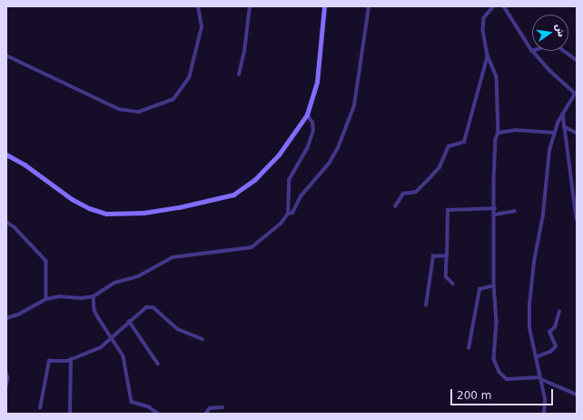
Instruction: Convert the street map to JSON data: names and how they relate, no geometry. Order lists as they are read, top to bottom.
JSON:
{
  "scale_bar": "200 m",
  "north": "right"
}
